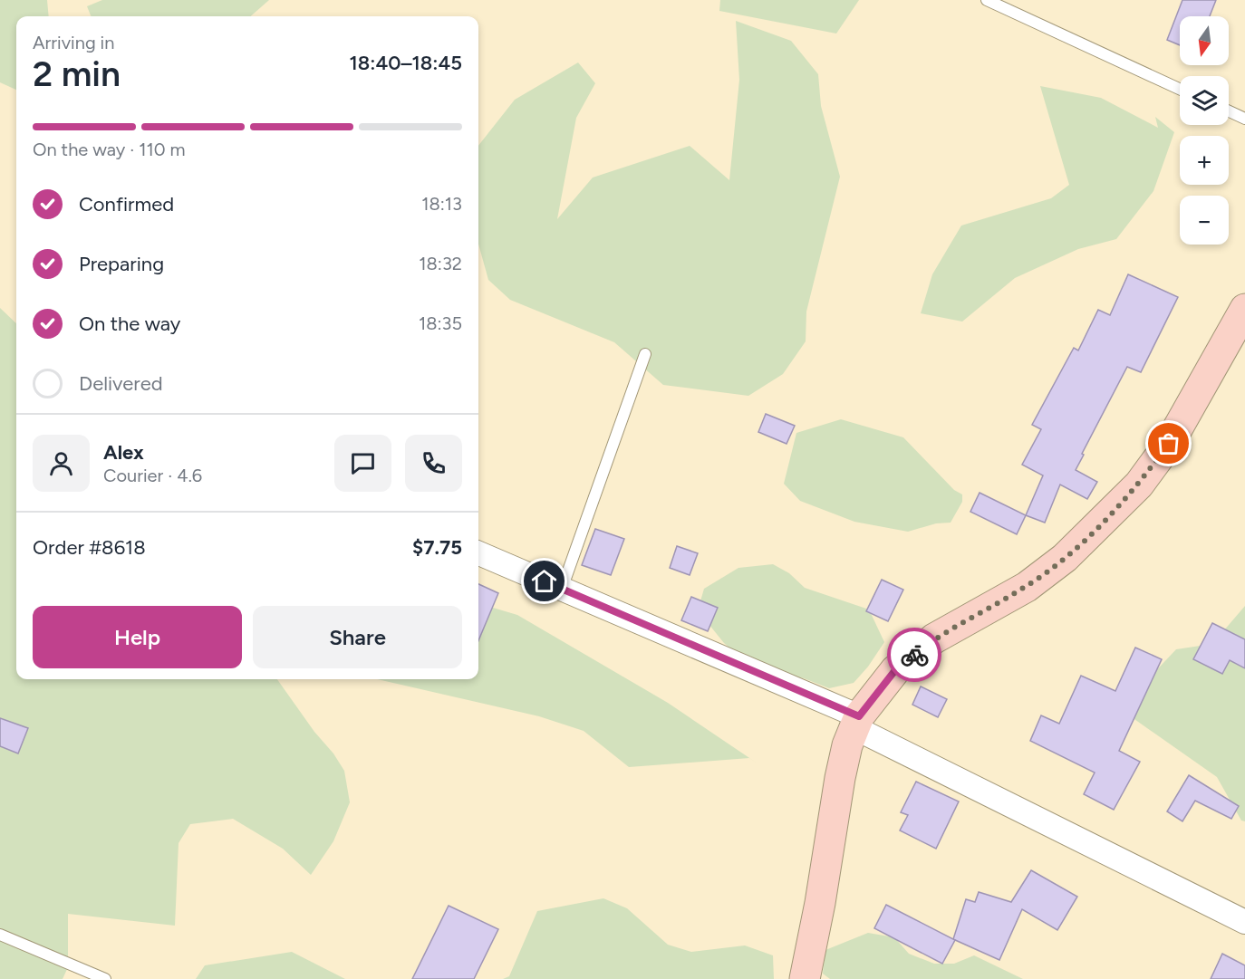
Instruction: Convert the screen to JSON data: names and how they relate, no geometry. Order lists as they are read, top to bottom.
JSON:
{
  "north": "bottom",
  "page": {
    "map_buttons": ["+", "−"],
    "heading": ["2 min", "Arriving in", "18:40–18:45"],
    "panel": [
      "Alex",
      "Courier · 4.6",
      "Order #8618",
      "$7.75"
    ],
    "bar": "On the way · 110 m",
    "list": [
      ["Confirmed", "18:13"],
      ["Preparing", "18:32"],
      ["On the way", "18:35"],
      "Delivered"
    ],
    "buttons": ["Help", "Share"]
  }
}
